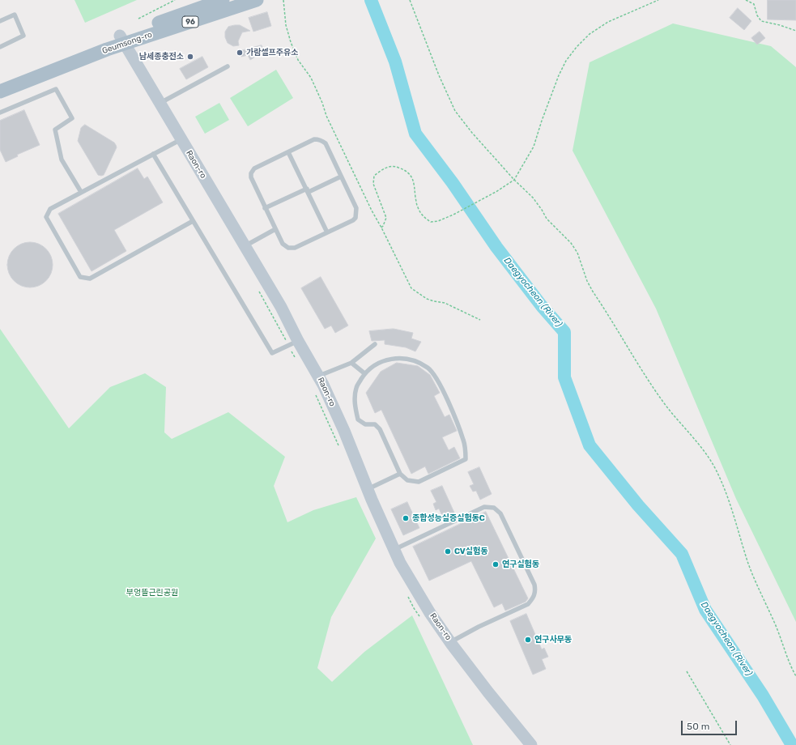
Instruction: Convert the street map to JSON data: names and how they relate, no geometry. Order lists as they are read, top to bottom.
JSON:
{
  "streets": {
    "main road": ["96", "Geumsong-ro", "Raon-ro"]
  },
  "crossings": [
    ["Geumsong-ro", "Raon-ro"]
  ],
  "water": ["Daegyocheon (River)"],
  "parks": ["부엉뜰근린공원"],
  "places": [
    "가람셀프주유소",
    "남세종충전소",
    "종합성능실증실험동C",
    "CV실험동",
    "연구실험동",
    "연구사무동"
  ],
  "scale_bar": "50 m"
}
